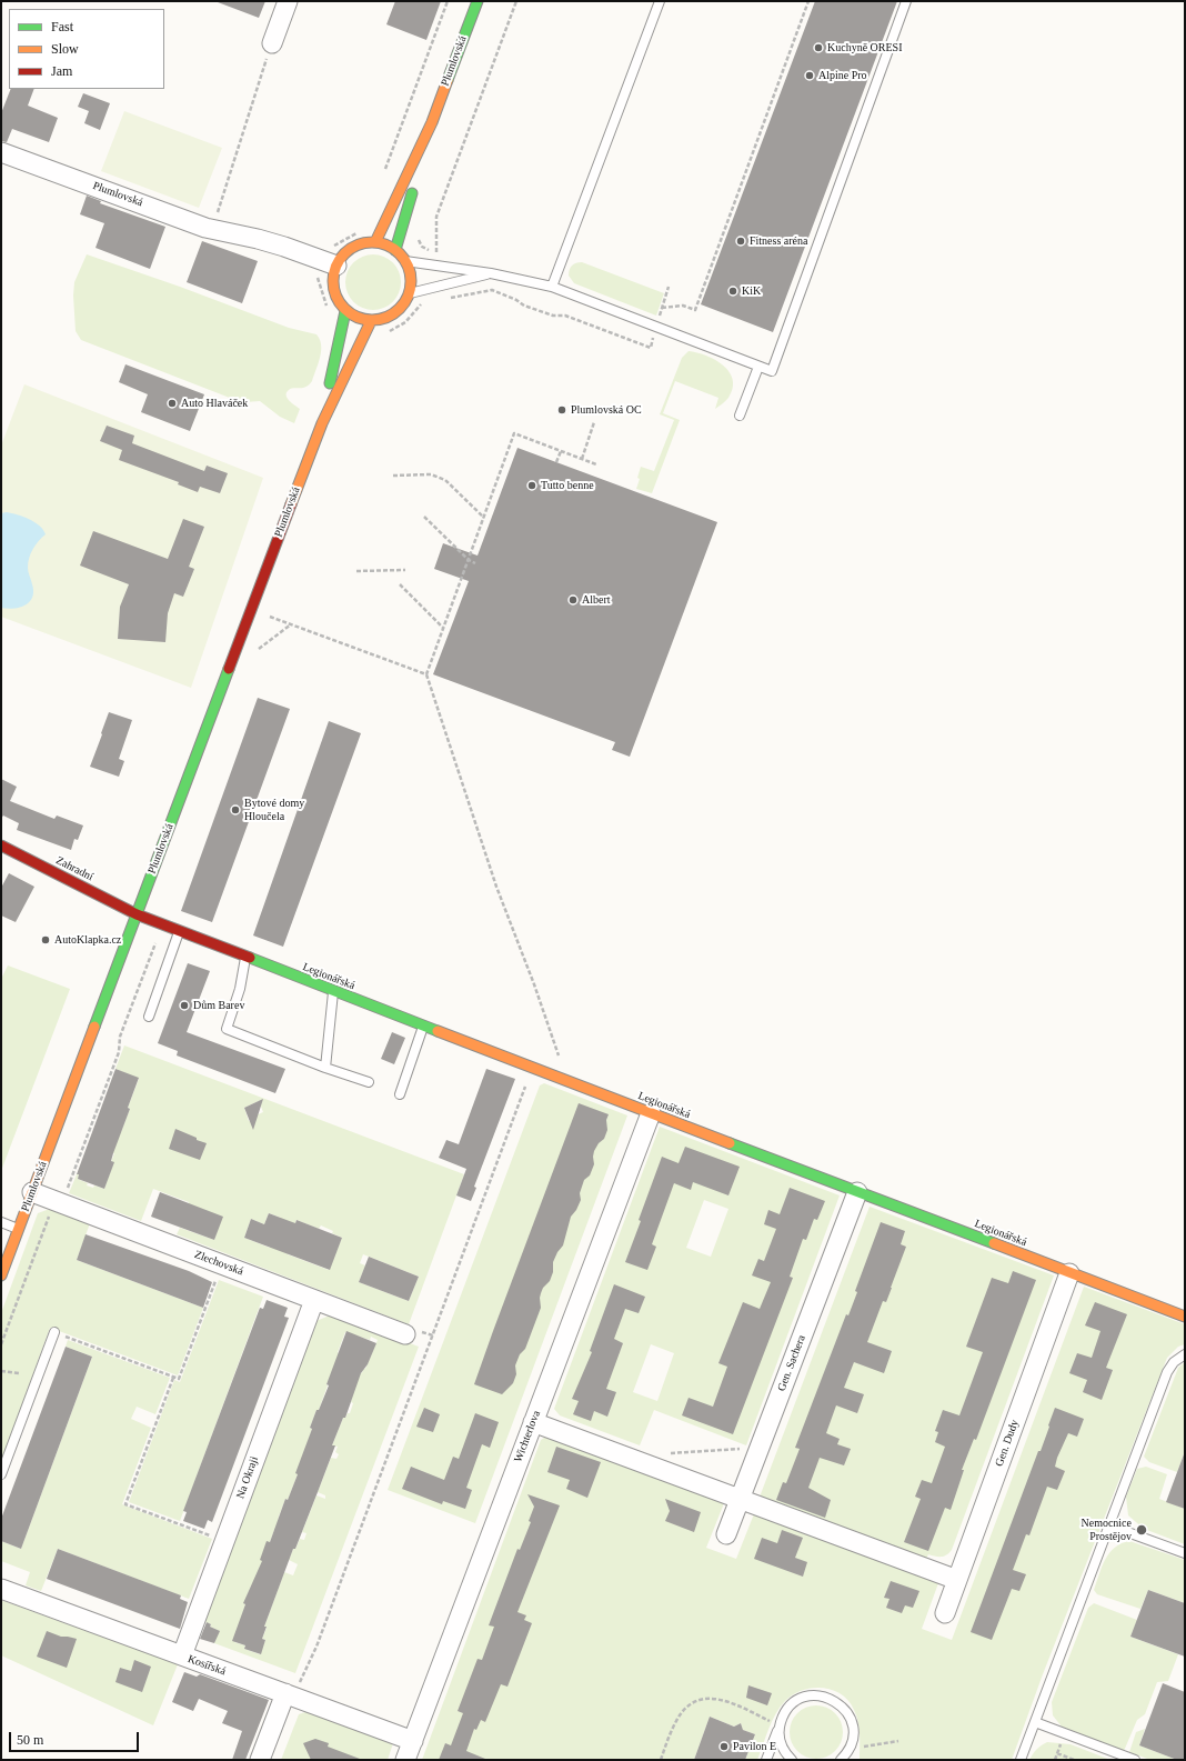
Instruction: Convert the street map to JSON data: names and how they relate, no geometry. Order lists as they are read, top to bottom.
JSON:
{
  "streets": {
    "main road": ["Plumlovská", "Zahradní", "Legionářská"],
    "street": [
      "Zlechovská",
      "Gen. Sachera",
      "Wichterlova",
      "Gen. Dudy",
      "Na Okraji",
      "Kosířská"
    ]
  },
  "crossings": [
    ["Plumlovská", "Zahradní"],
    ["Plumlovská", "Legionářská"],
    ["Plumlovská", "Zlechovská"],
    ["Zahradní", "Legionářská"],
    ["Legionářská", "Gen. Sachera"],
    ["Legionářská", "Wichterlova"],
    ["Legionářská", "Gen. Dudy"],
    ["Zlechovská", "Na Okraji"],
    ["Wichterlova", "Kosířská"],
    ["Na Okraji", "Kosířská"]
  ],
  "places": [
    "Kuchyně ORESI",
    "Alpine Pro",
    "Fitness aréna",
    "KiK",
    "Auto Hlaváček",
    "Plumlovská OC",
    "Tutto benne",
    "Albert",
    "Bytové domy Hloučela",
    "AutoKlapka.cz",
    "Dům Barev",
    "Nemocnice Prostějov",
    "Pavilon E"
  ],
  "legend": ["Fast", "Slow", "Jam"],
  "scale_bar": "50 m"
}
